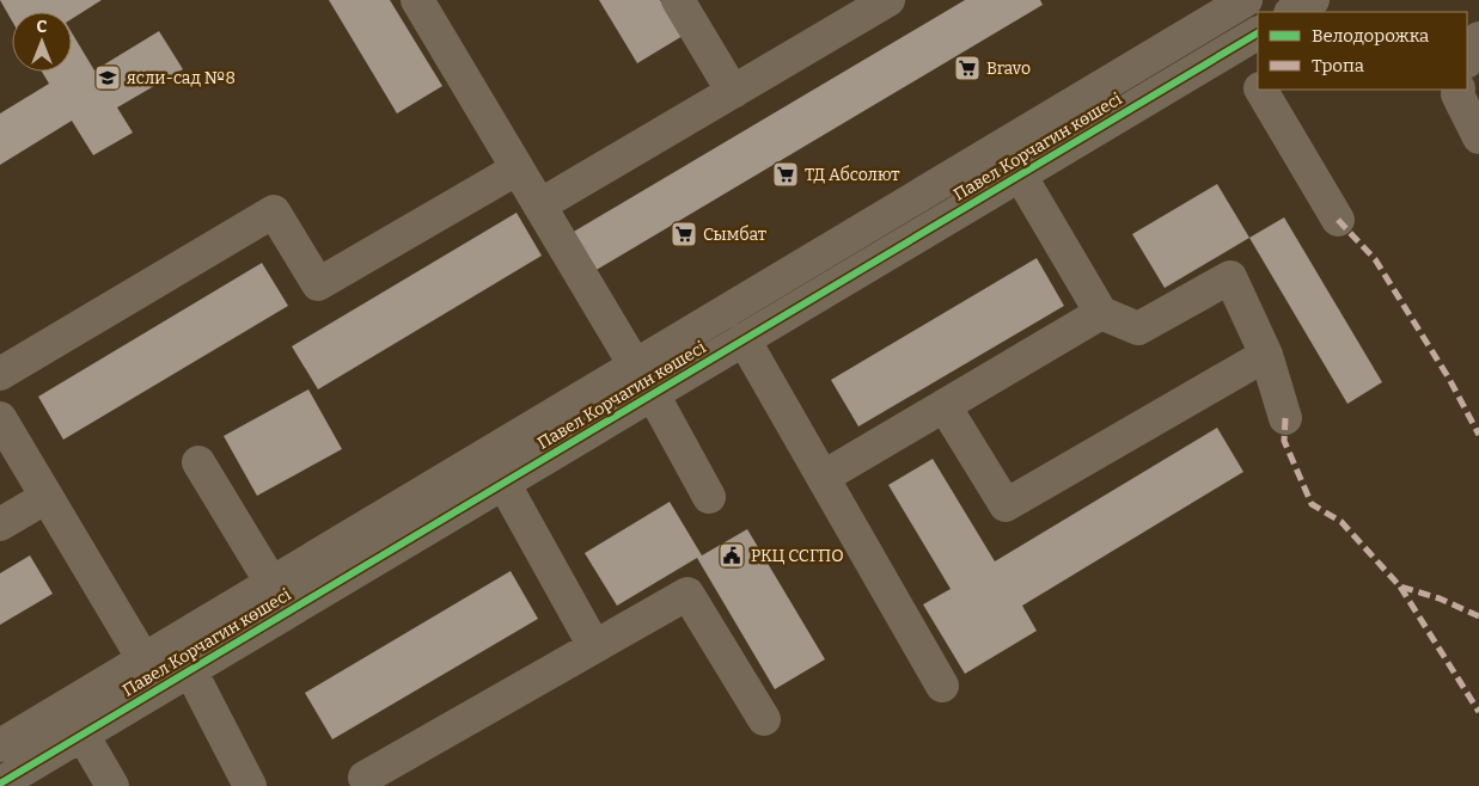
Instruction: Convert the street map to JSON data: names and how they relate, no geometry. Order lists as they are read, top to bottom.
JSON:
{
  "streets": {
    "street": ["Павел Корчагин көшесі"]
  },
  "places": {
    "supermarket": ["Bravo", "ТД Абсолют", "Сымбат"],
    "school or university": ["ясли-сад №8"],
    "public building": ["РКЦ ССГПО"]
  },
  "legend": ["Велодорожка", "Тропа"],
  "north": "top"
}
